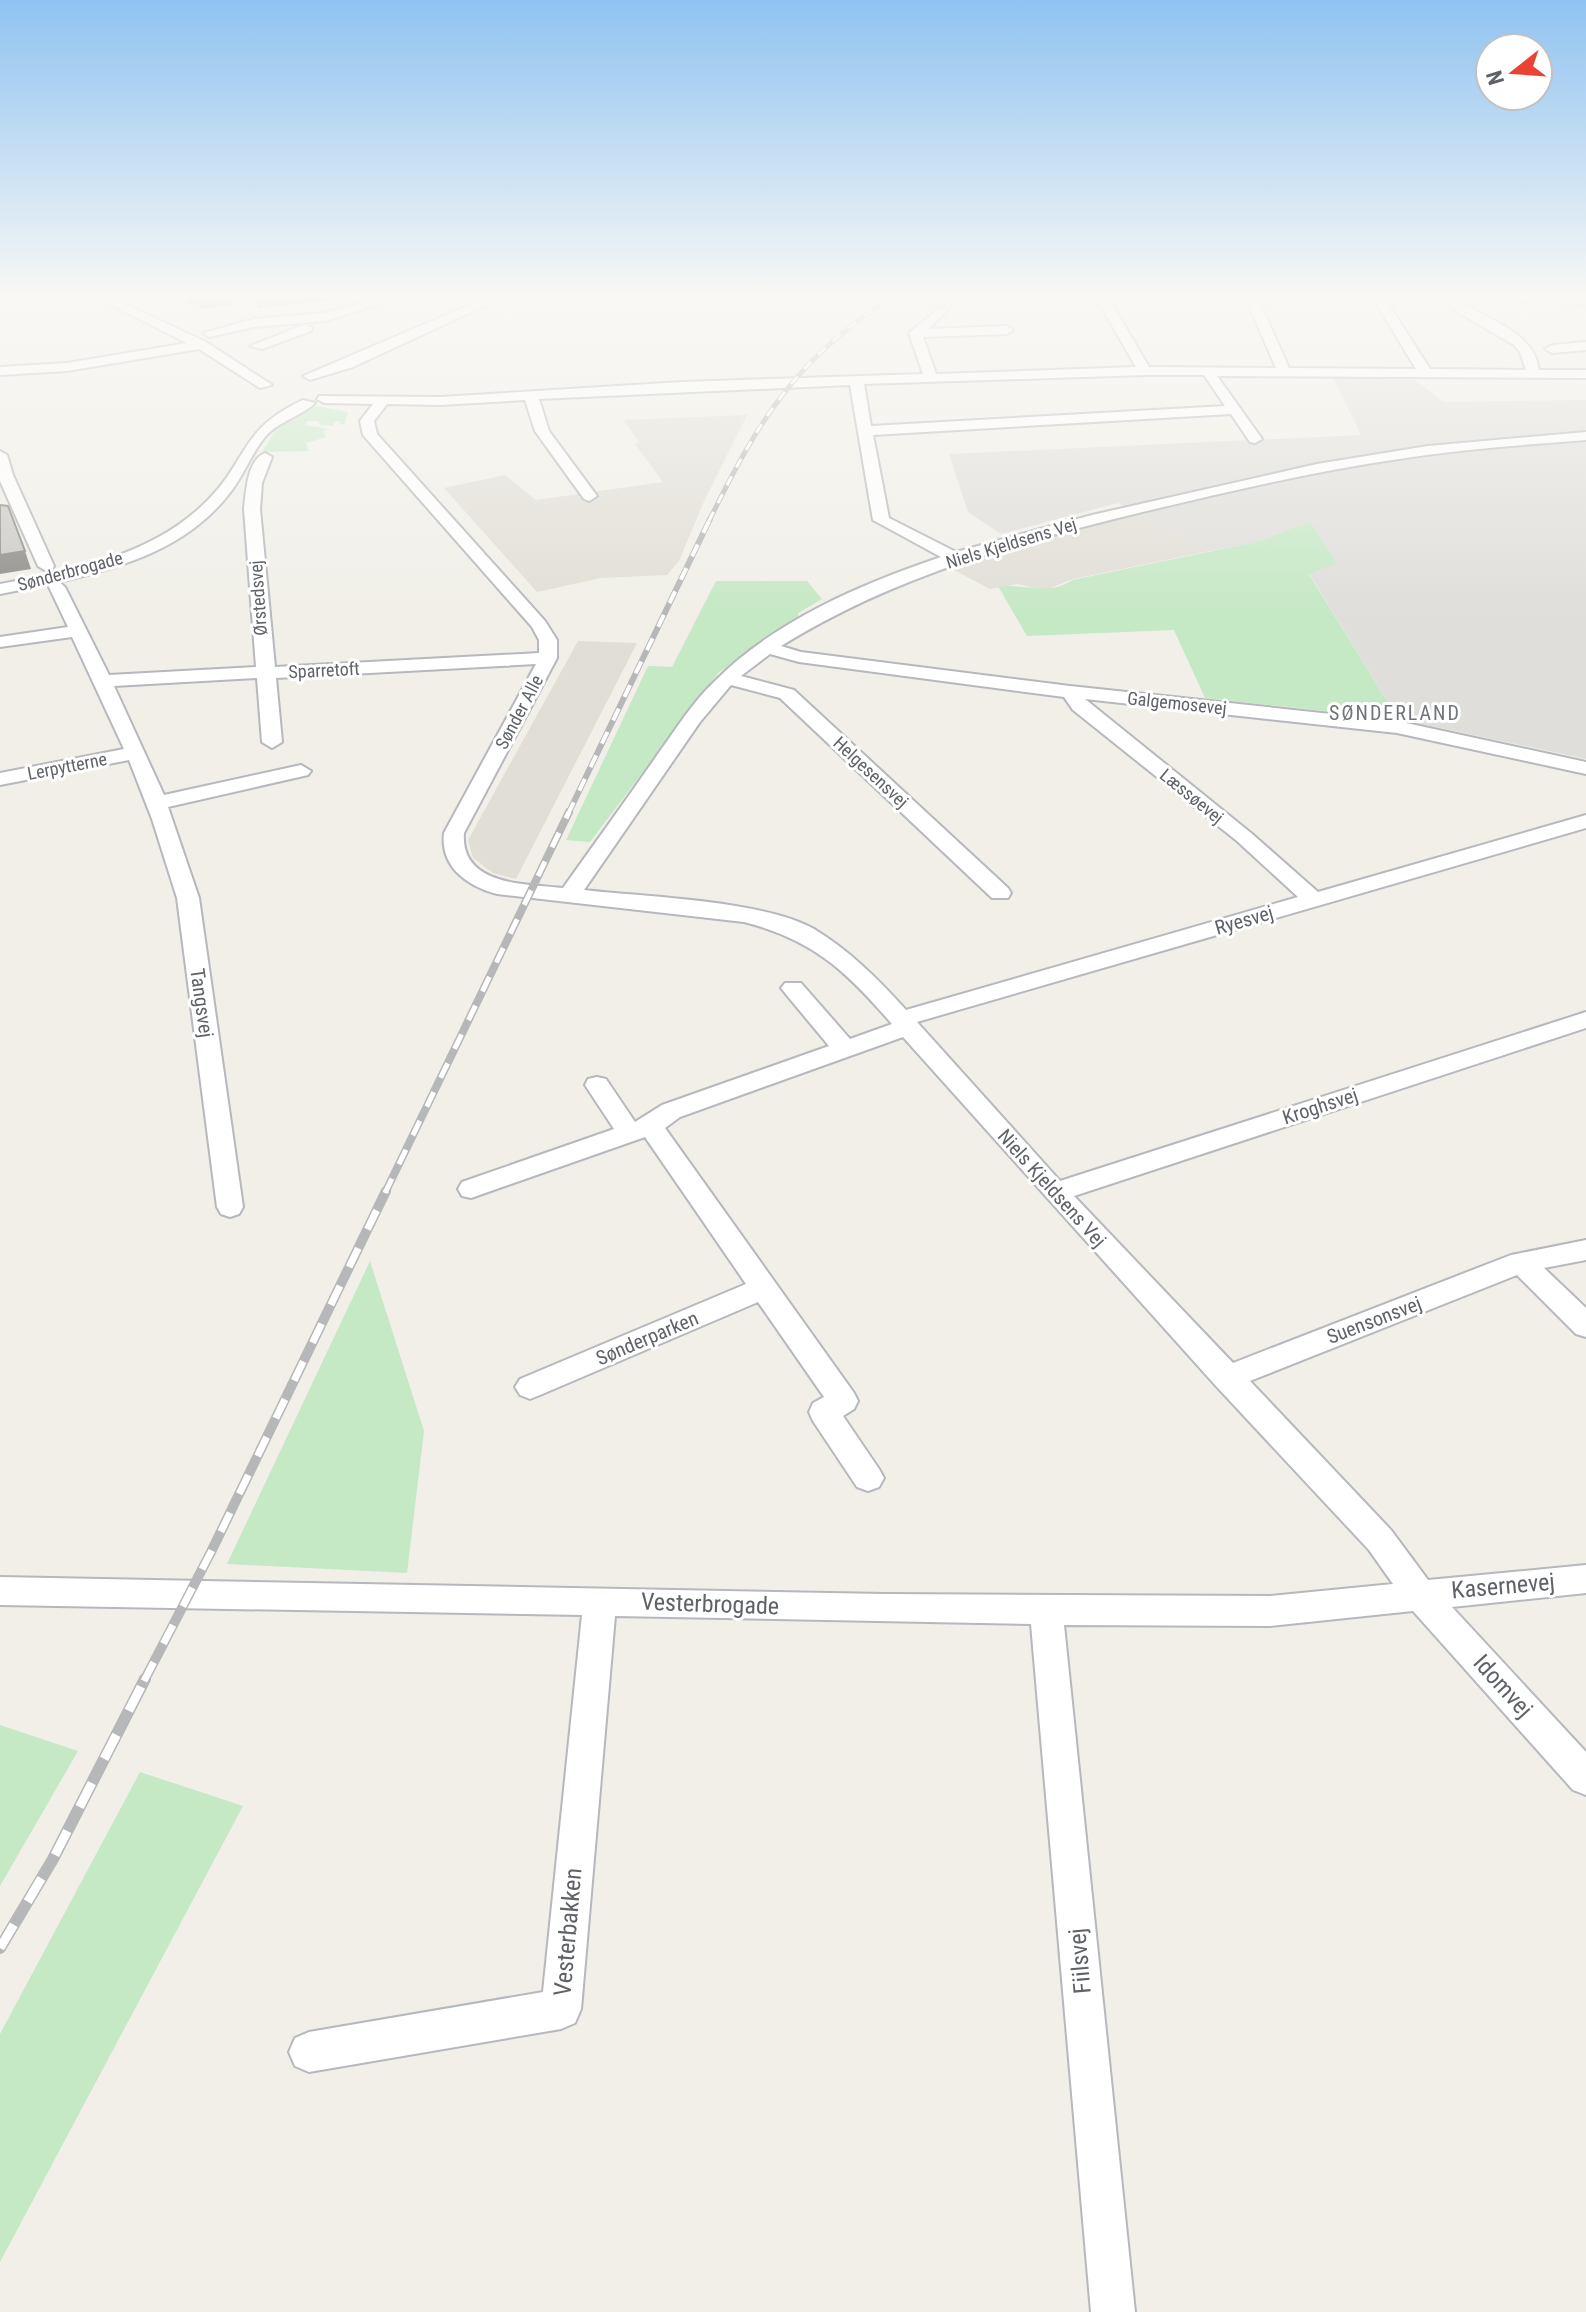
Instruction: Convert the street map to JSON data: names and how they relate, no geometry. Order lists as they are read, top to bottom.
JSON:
{
  "streets": {
    "street": [
      "Niels Kjeldsens Vej",
      "Sønderbrogade",
      "Ørstedsvej",
      "Sparretoft",
      "Galgemosevej",
      "Sønder Alle",
      "Lerpytterne",
      "Helgesensvej",
      "Læssøevej",
      "Ryesvej",
      "Tangsvej",
      "Kroghsvej",
      "Suensonsvej",
      "Sønderparken",
      "Kasernevej",
      "Vesterbrogade",
      "Idomvej",
      "Vesterbakken",
      "Fiilsvej"
    ]
  },
  "crossings": [
    ["Niels Kjeldsens Vej", "Galgemosevej"],
    ["Niels Kjeldsens Vej", "Sønder Alle"],
    ["Niels Kjeldsens Vej", "Helgesensvej"],
    ["Niels Kjeldsens Vej", "Ryesvej"],
    ["Niels Kjeldsens Vej", "Kroghsvej"],
    ["Niels Kjeldsens Vej", "Suensonsvej"],
    ["Niels Kjeldsens Vej", "Kasernevej"],
    ["Niels Kjeldsens Vej", "Vesterbrogade"],
    ["Niels Kjeldsens Vej", "Idomvej"],
    ["Ørstedsvej", "Sparretoft"],
    ["Sparretoft", "Sønder Alle"],
    ["Sparretoft", "Tangsvej"],
    ["Galgemosevej", "Læssøevej"],
    ["Lerpytterne", "Tangsvej"],
    ["Læssøevej", "Ryesvej"],
    ["Kasernevej", "Vesterbrogade"],
    ["Kasernevej", "Idomvej"],
    ["Vesterbrogade", "Idomvej"],
    ["Vesterbrogade", "Vesterbakken"],
    ["Vesterbrogade", "Fiilsvej"]
  ],
  "districts": ["SØNDERLAND"],
  "north": "left"
}
